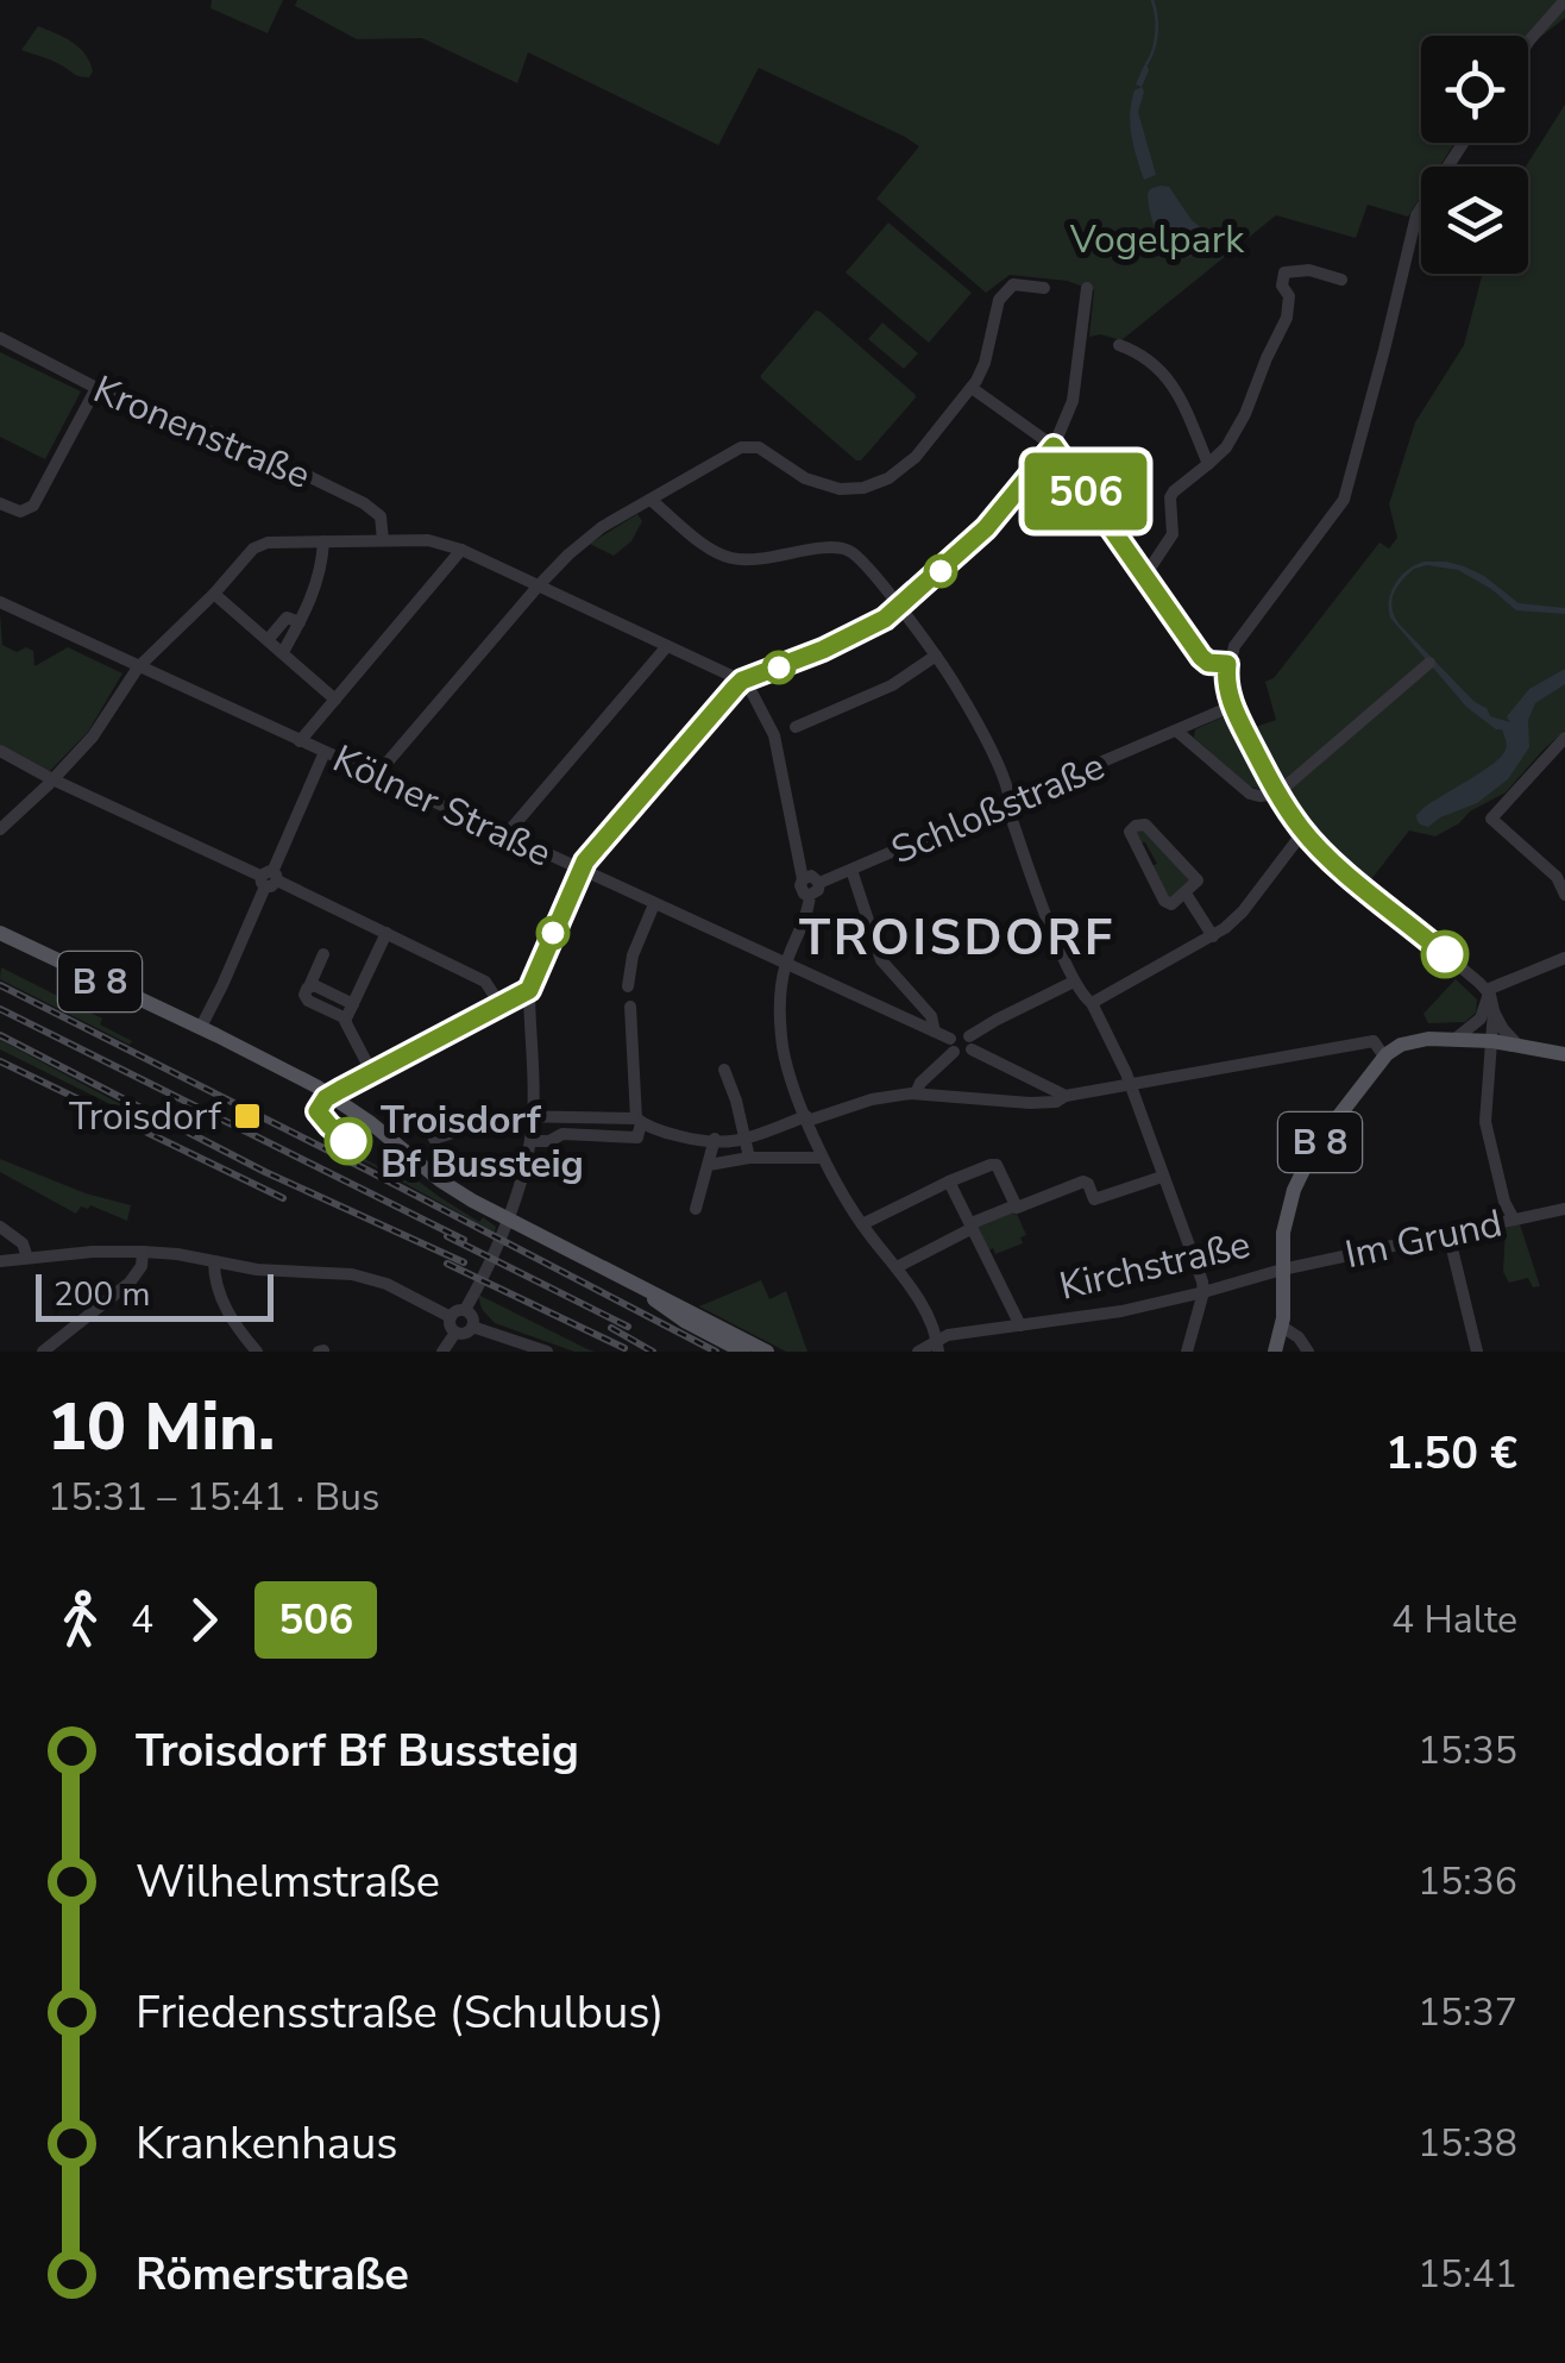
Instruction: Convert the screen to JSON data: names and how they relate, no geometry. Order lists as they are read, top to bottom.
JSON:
{
  "streets": {
    "main road": ["B 8", "Kirchstraße"],
    "street": [
      "Kronenstraße",
      "Kölner Straße",
      "Schloßstraße",
      "Im Grund"
    ]
  },
  "crossings": [
    ["B 8", "Im Grund"],
    ["B 8", "Kirchstraße"],
    ["Im Grund", "Kirchstraße"]
  ],
  "districts": ["TROISDORF"],
  "parks": ["Vogelpark"],
  "places": {
    "transit": ["Troisdorf"],
    "other": ["Troisdorf Bf Bussteig"]
  },
  "lines": ["bus line 506"],
  "scale_bar": "200 m",
  "page": {
    "on_map": "506",
    "scale": "200 m",
    "heading": ["10 Min.", "15:31 – 15:41 · Bus", "1.50 €"],
    "legs": ["4", "506", "4 Halte"],
    "list": [
      {
        "name": "Troisdorf Bf Bussteig",
        "value": "15:35"
      },
      {
        "name": "Wilhelmstraße",
        "value": "15:36"
      },
      {
        "name": "Friedensstraße (Schulbus)",
        "value": "15:37"
      },
      {
        "name": "Krankenhaus",
        "value": "15:38"
      },
      {
        "name": "Römerstraße",
        "value": "15:41"
      }
    ]
  }
}
